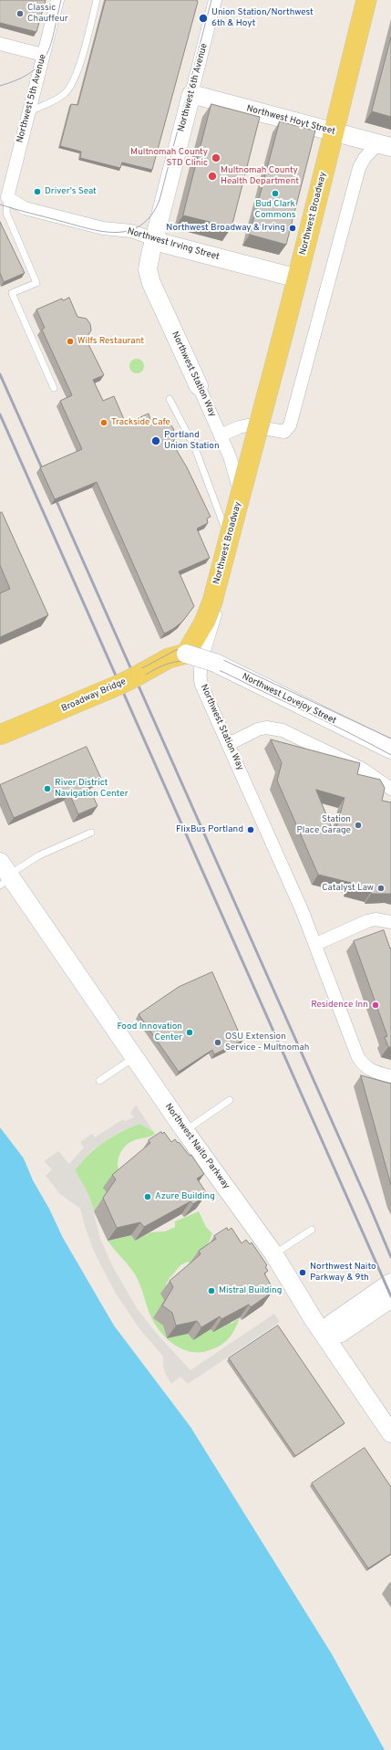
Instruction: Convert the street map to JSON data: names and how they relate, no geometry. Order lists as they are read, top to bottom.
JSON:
{
  "streets": {
    "main road": [
      "Northwest 6th Avenue",
      "Northwest Hoyt Street",
      "Northwest Broadway",
      "Northwest Irving Street",
      "Northwest Station Way",
      "Broadway Bridge",
      "Northwest Lovejoy Street",
      "Northwest Naito Parkway"
    ],
    "street": ["Northwest 5th Avenue"]
  },
  "crossings": [
    ["Northwest 6th Avenue", "Northwest Hoyt Street"],
    ["Northwest 6th Avenue", "Northwest Irving Street"],
    ["Northwest 6th Avenue", "Northwest Station Way"],
    ["Northwest 5th Avenue", "Northwest Irving Street"],
    ["Northwest Hoyt Street", "Northwest Broadway"],
    ["Northwest Broadway", "Northwest Irving Street"],
    ["Northwest Broadway", "Broadway Bridge"],
    ["Northwest Broadway", "Northwest Lovejoy Street"],
    ["Northwest Irving Street", "Northwest Station Way"],
    ["Broadway Bridge", "Northwest Lovejoy Street"]
  ],
  "places": [
    "Classic Chauffeur",
    "Union Station/Northwest 6th & Hoyt",
    "Multnomah County STD Clinic",
    "Multnomah County Health Department",
    "Driver's Seat",
    "Bud Clark Commons",
    "Northwest Broadway & Irving",
    "Wilfs Restaurant",
    "Trackside Cafe",
    "Portland Union Station",
    "River District Navigation Center",
    "Station Place Garage",
    "FlixBus Portland",
    "Catalyst Law",
    "Residence Inn",
    "Food Innovation Center",
    "OSU Extension Service - Multnomah",
    "Azure Building",
    "Northwest Naito Parkway & 9th",
    "Mistral Building"
  ]
}
